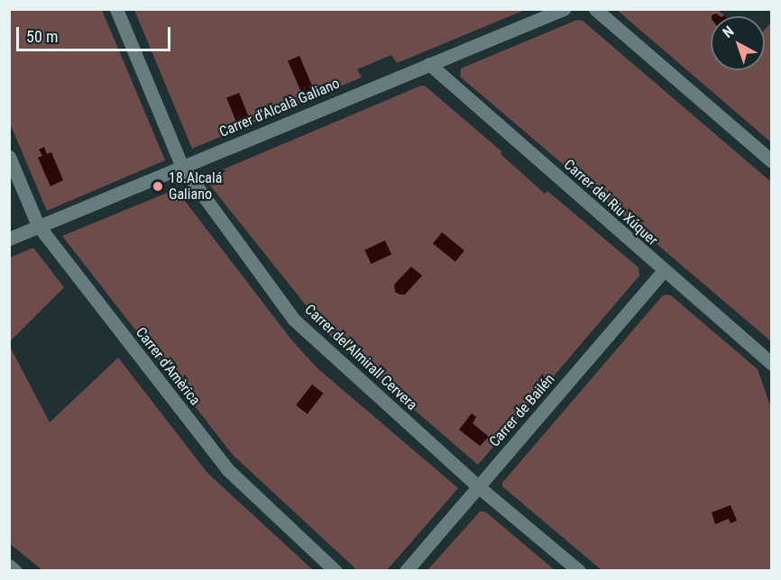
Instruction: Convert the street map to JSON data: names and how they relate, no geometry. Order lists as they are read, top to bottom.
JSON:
{
  "streets": {
    "street": [
      "Carrer d'Alcalà Galiano",
      "Carrer del Riu Xúquer",
      "Carrer del'Almirall Cervera",
      "Carrer d'Amèrica",
      "Carrer de Bailén"
    ]
  },
  "crossings": [
    ["Carrer d'Alcalà Galiano", "Carrer del Riu Xúquer"],
    ["Carrer d'Alcalà Galiano", "Carrer del'Almirall Cervera"],
    ["Carrer d'Alcalà Galiano", "Carrer d'Amèrica"],
    ["Carrer del Riu Xúquer", "Carrer de Bailén"],
    ["Carrer del'Almirall Cervera", "Carrer de Bailén"]
  ],
  "places": ["18.Alcalá Galiano"],
  "scale_bar": "50 m",
  "north": "top left"
}
